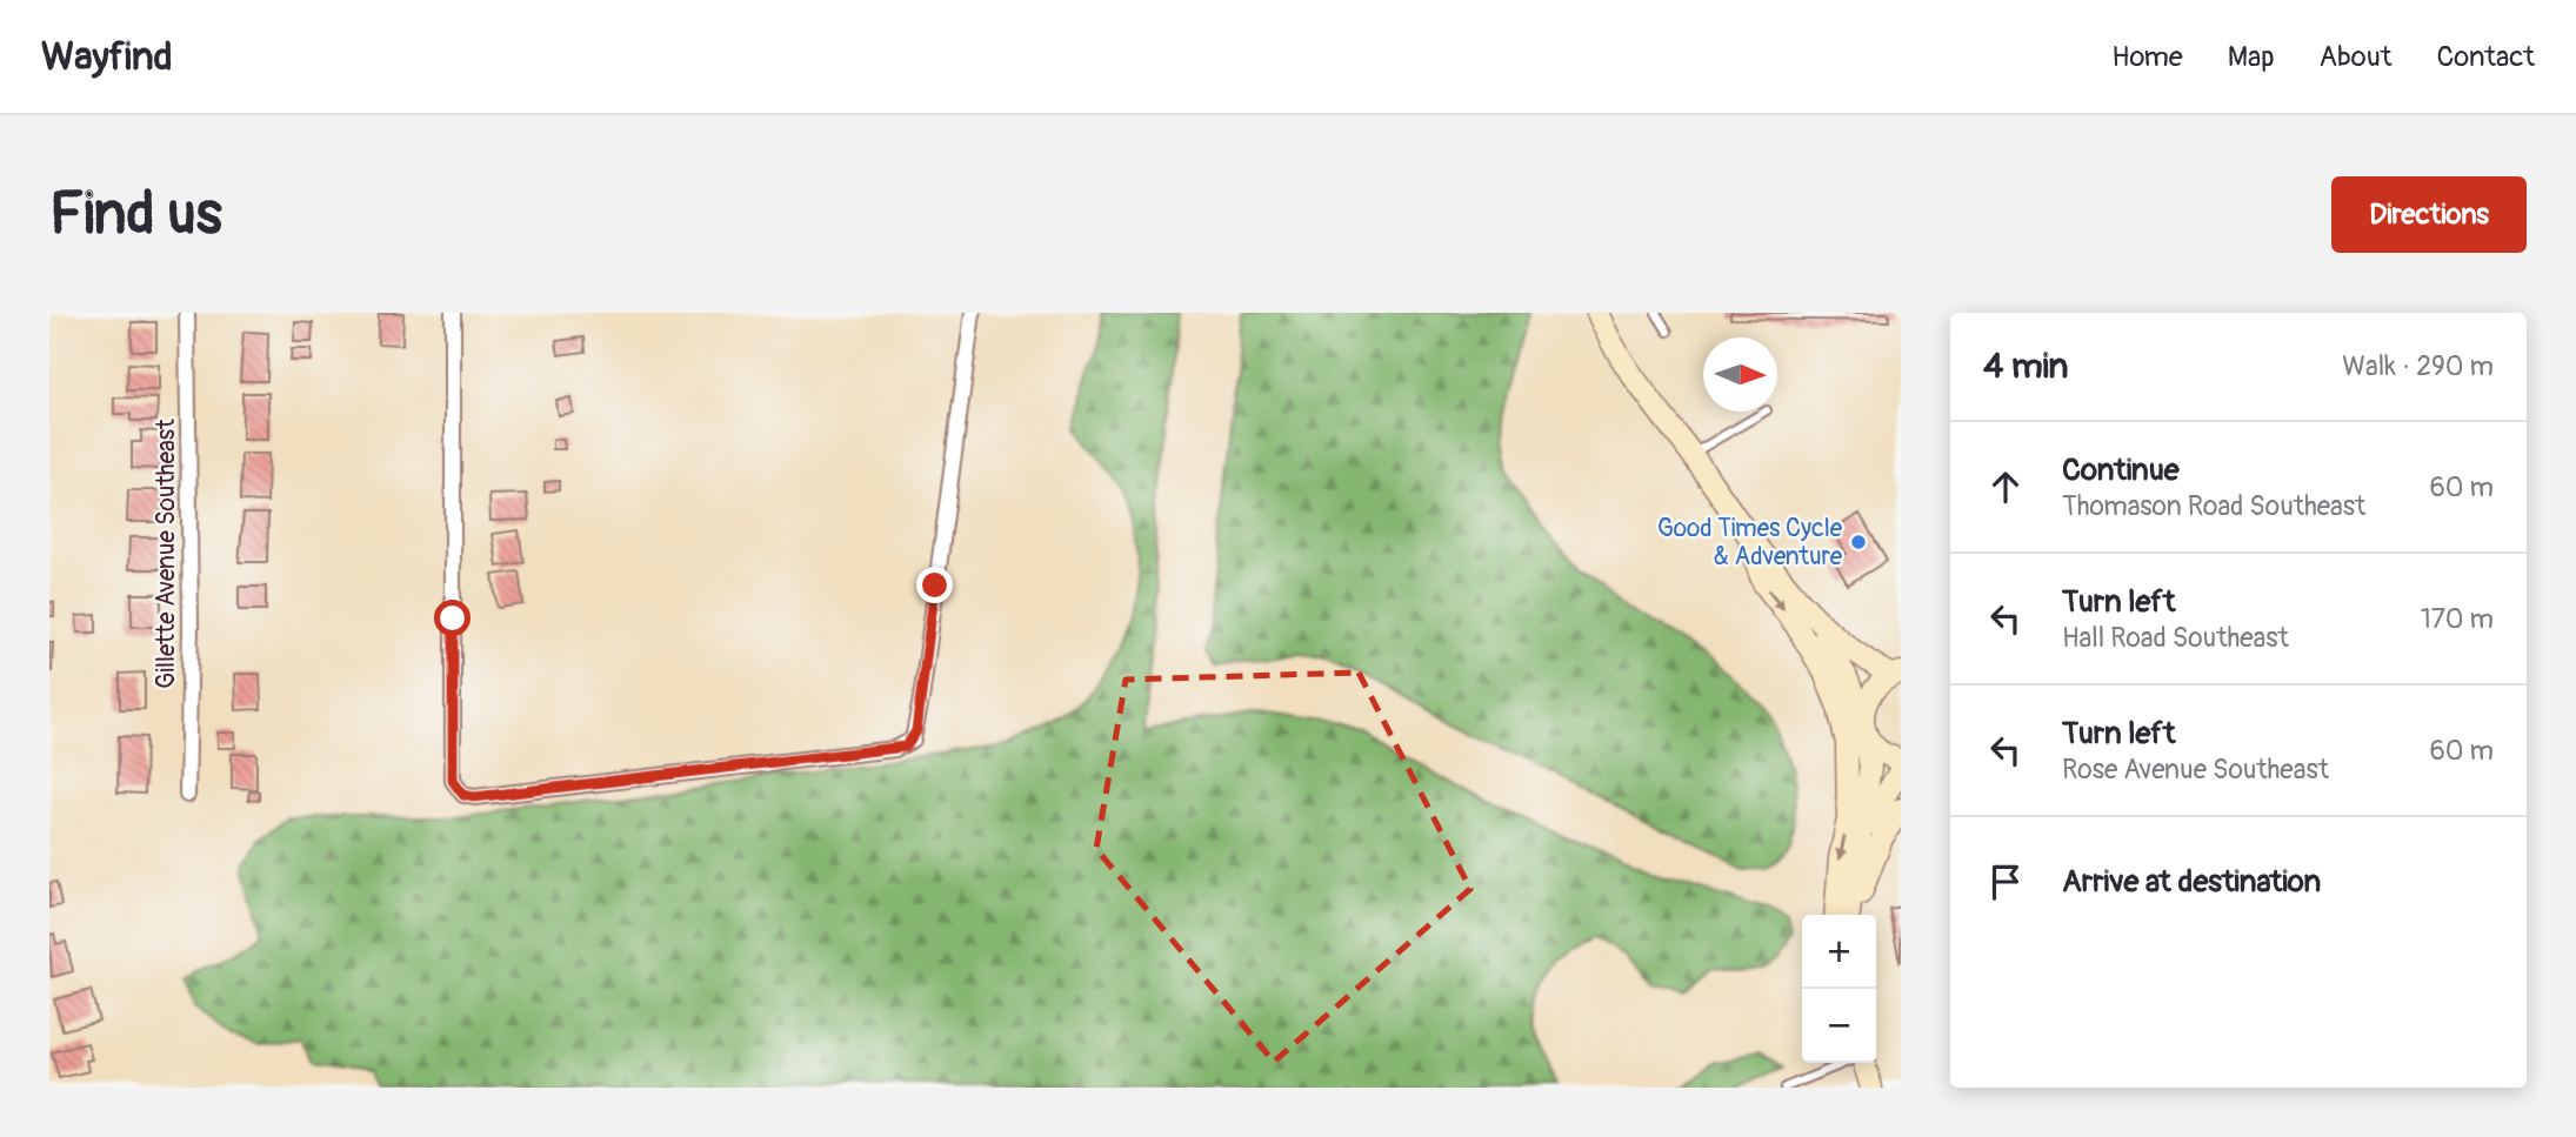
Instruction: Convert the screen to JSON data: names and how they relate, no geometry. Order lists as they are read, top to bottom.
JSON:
{
  "streets": {
    "street": ["Gillette Avenue Southeast"]
  },
  "places": ["Good Times Cycle & Adventure"],
  "north": "right",
  "page": {
    "header": "Wayfind",
    "nav": [
      "Home",
      "Map",
      "About",
      "Contact"
    ],
    "buttons": "Directions",
    "title": "Find us",
    "heading": ["4 min", "Walk · 290 m"],
    "list": [
      ["Continue", "Thomason Road Southeast", "60 m"],
      ["Turn left", "Hall Road Southeast", "170 m"],
      ["Turn left", "Rose Avenue Southeast", "60 m"],
      "Arrive at destination"
    ],
    "map_buttons": ["+", "−"]
  }
}
